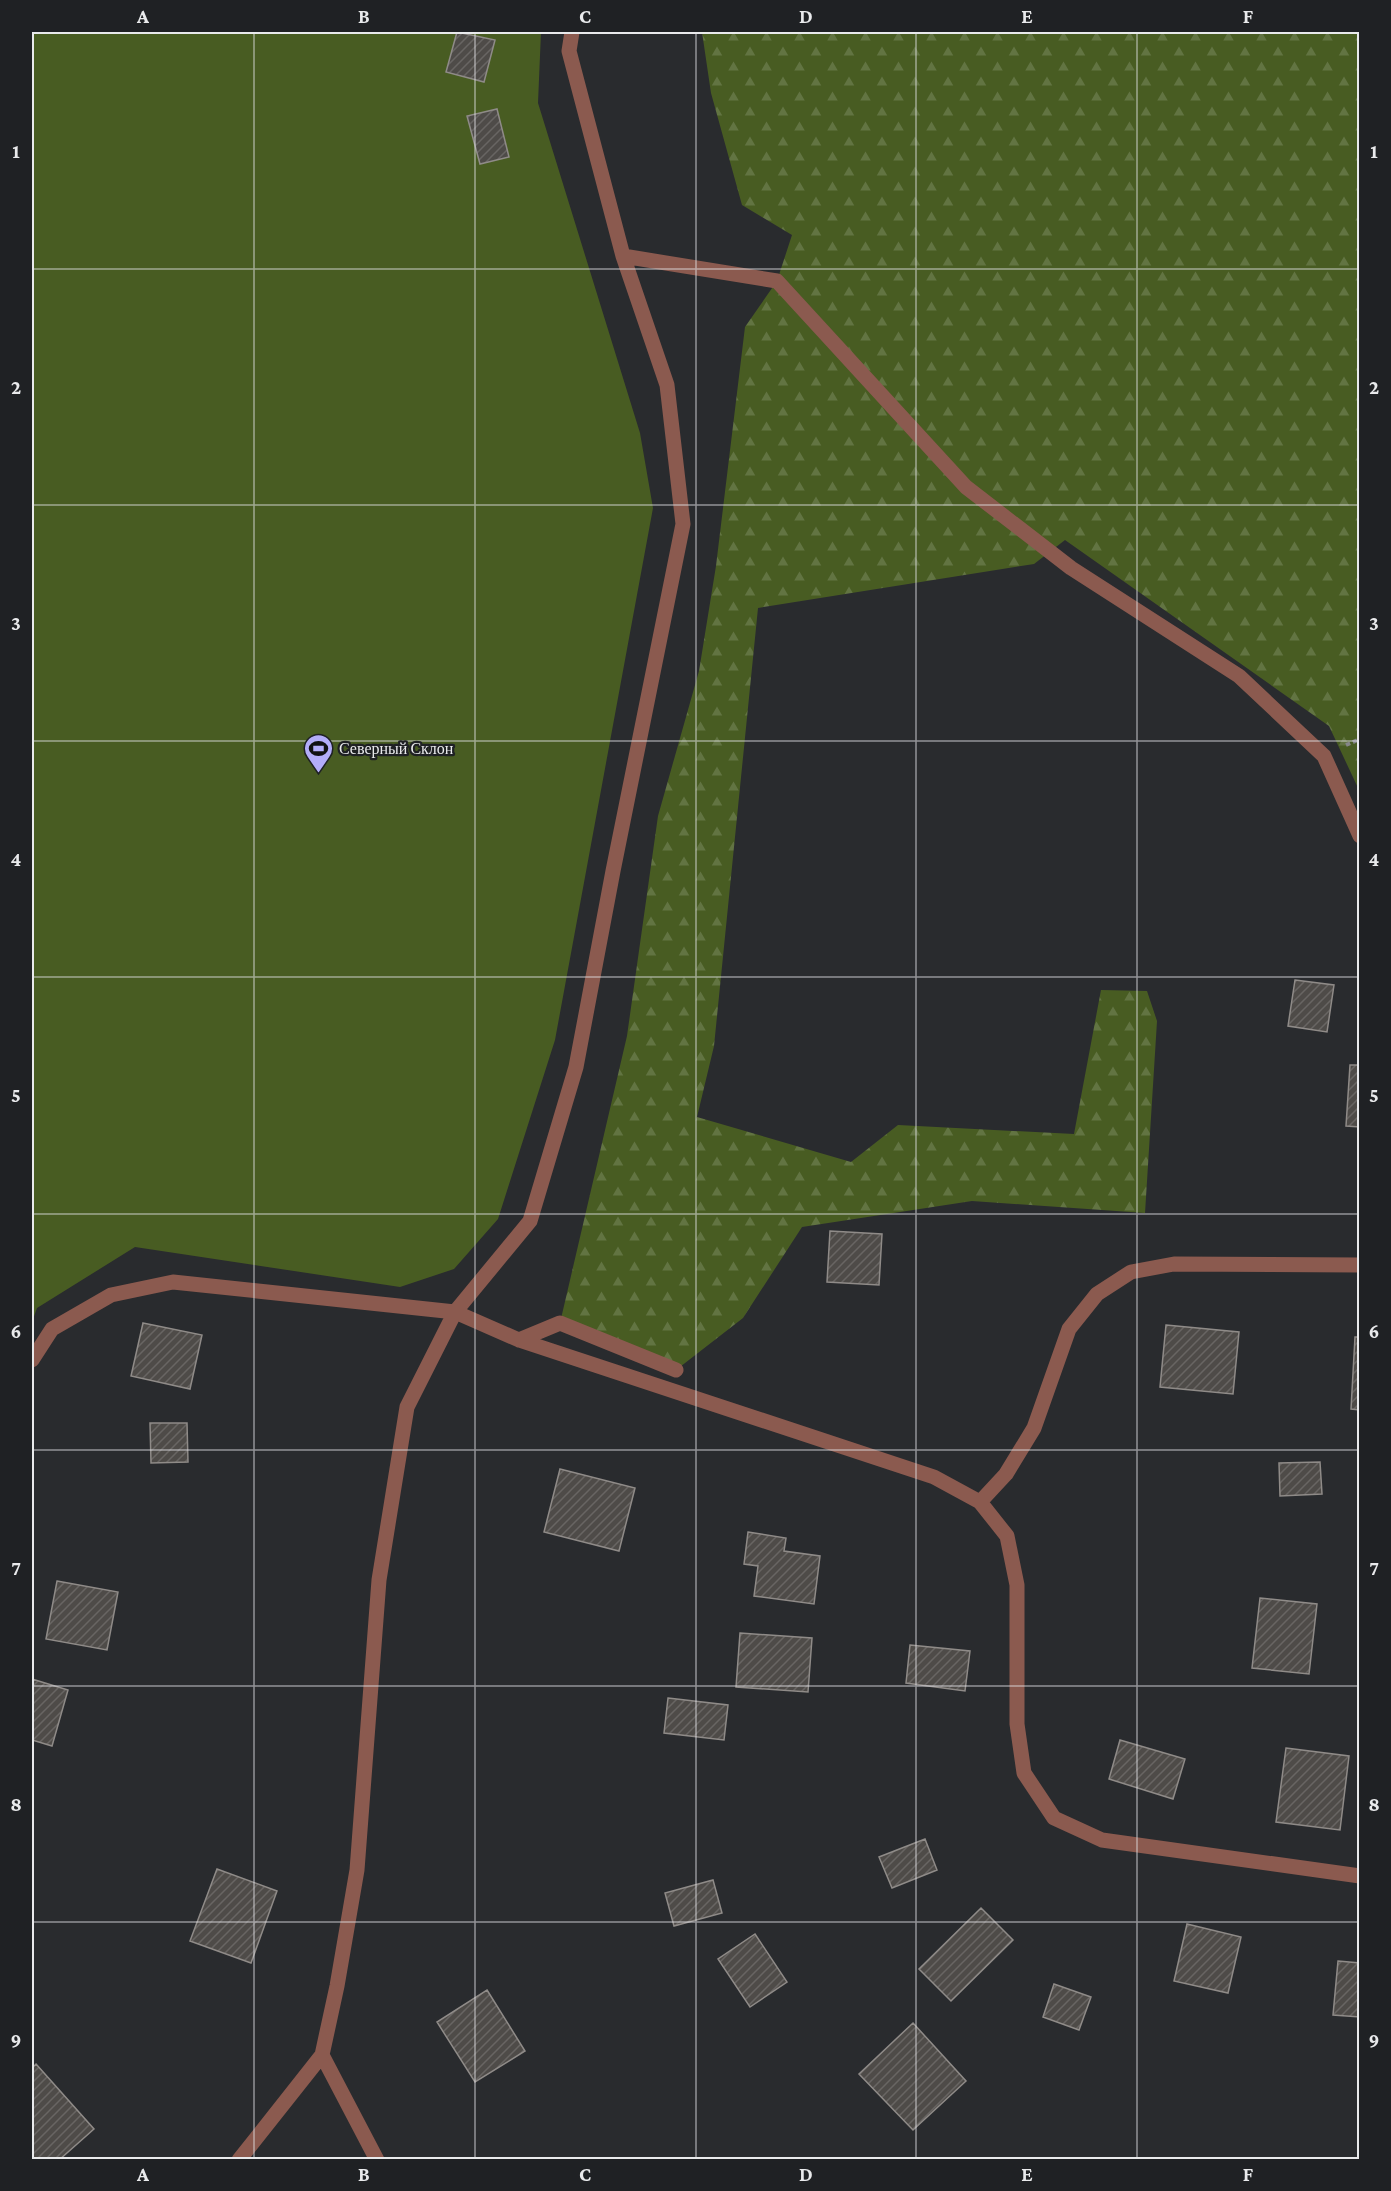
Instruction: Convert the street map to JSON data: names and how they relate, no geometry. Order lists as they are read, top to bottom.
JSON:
{
  "places": {
    "sports": ["Северный Склон"]
  },
  "grid": {
    "columns": [
      "A",
      "B",
      "C",
      "D",
      "E",
      "F"
    ],
    "rows": [
      "1",
      "2",
      "3",
      "4",
      "5",
      "6",
      "7",
      "8",
      "9"
    ]
  }
}
